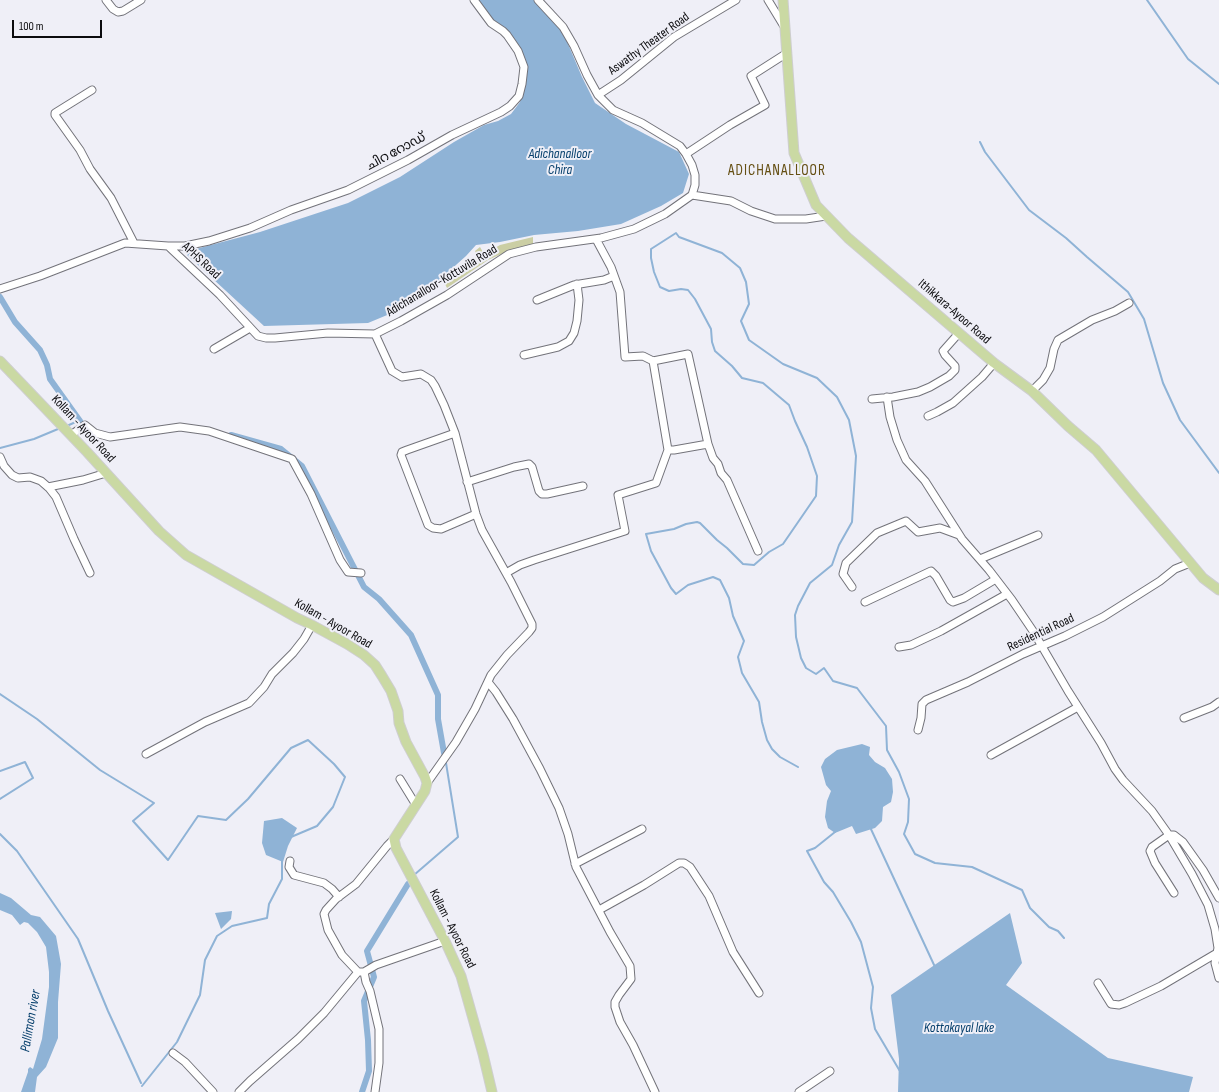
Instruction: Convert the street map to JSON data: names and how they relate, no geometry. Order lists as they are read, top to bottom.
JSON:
{
  "streets": {
    "main road": ["Ithikkara-Ayoor Road", "Kollam - Ayoor Road"],
    "street": [
      "Aswathy Theater Road",
      "ചിറ റോഡ്",
      "APHS Road",
      "Adichanalloor-Kottuvila Road",
      "Residential Road"
    ]
  },
  "crossings": [
    ["ചിറ റോഡ്", "APHS Road"],
    ["APHS Road", "Adichanalloor-Kottuvila Road"],
    ["Ithikkara-Ayoor Road", "Residential Road"]
  ],
  "districts": ["ADICHANALLOOR"],
  "water": ["Adichanalloor Chira", "Pallimon river", "Kottakayal lake"],
  "scale_bar": "100 m"
}
